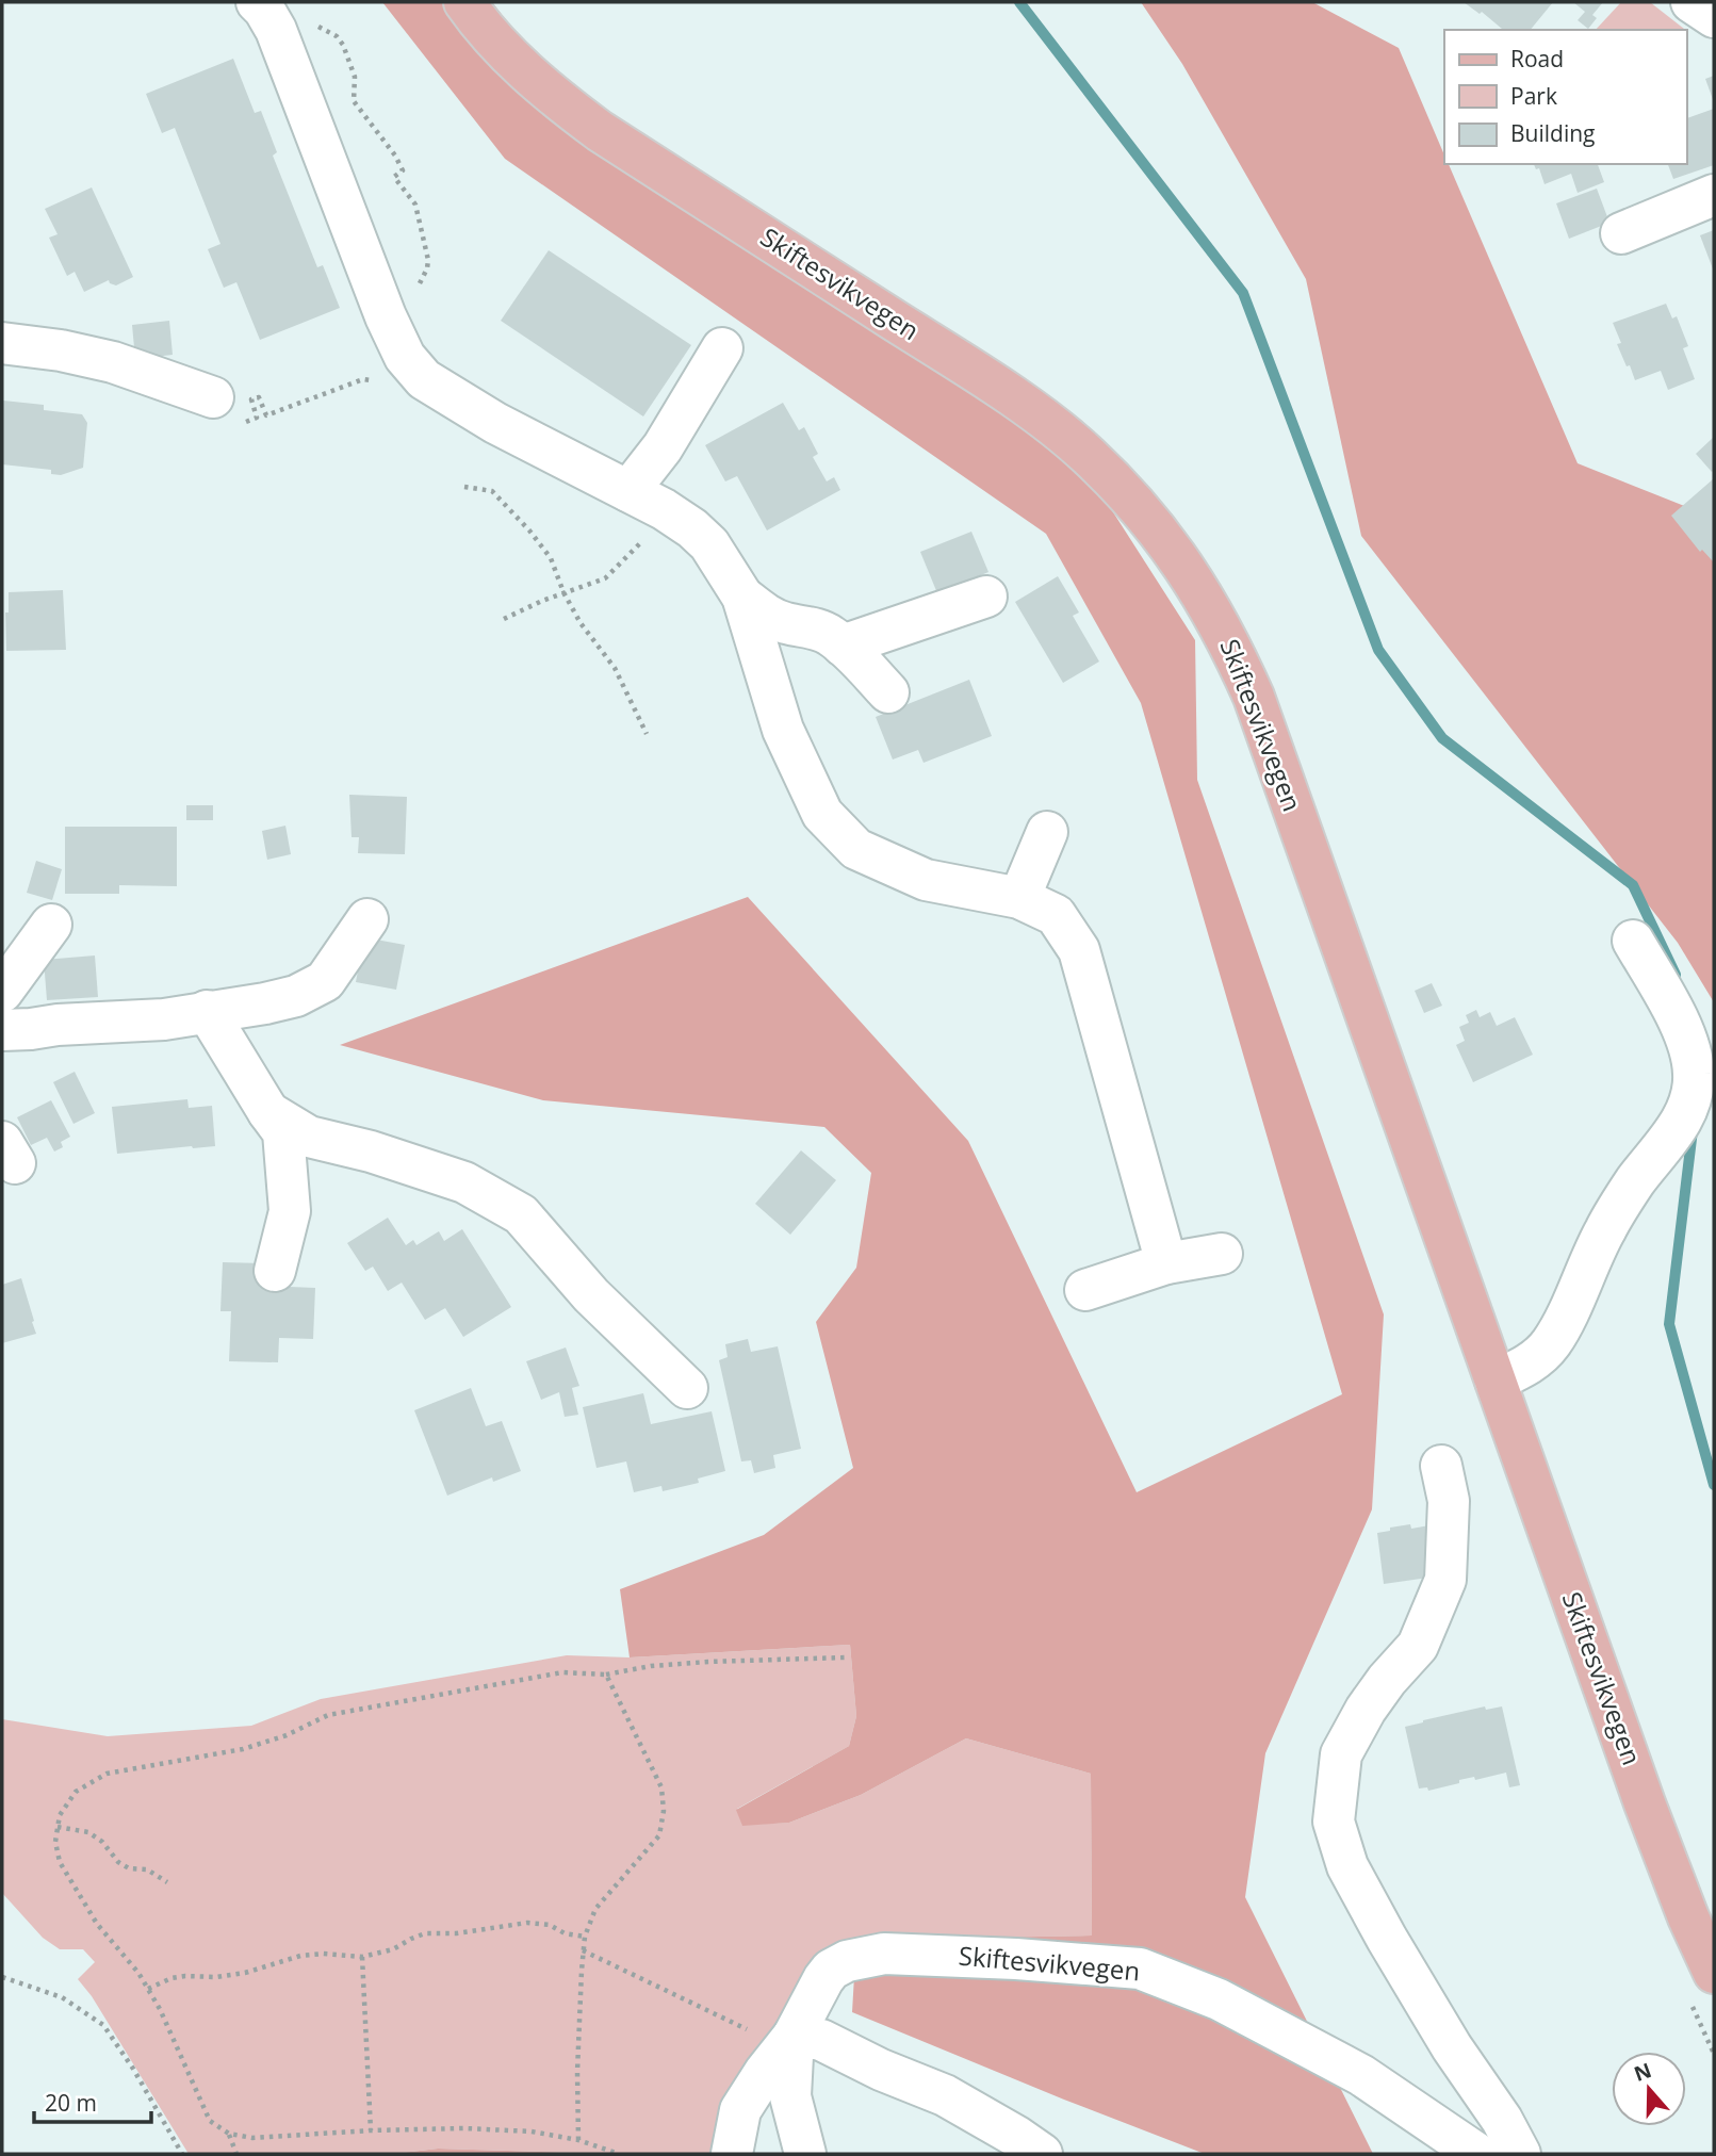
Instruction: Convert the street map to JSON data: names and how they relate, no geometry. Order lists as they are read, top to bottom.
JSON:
{
  "streets": {
    "main road": ["Skiftesvikvegen"]
  },
  "legend": ["Road", "Park", "Building"],
  "scale_bar": "20 m",
  "north": "top"
}
